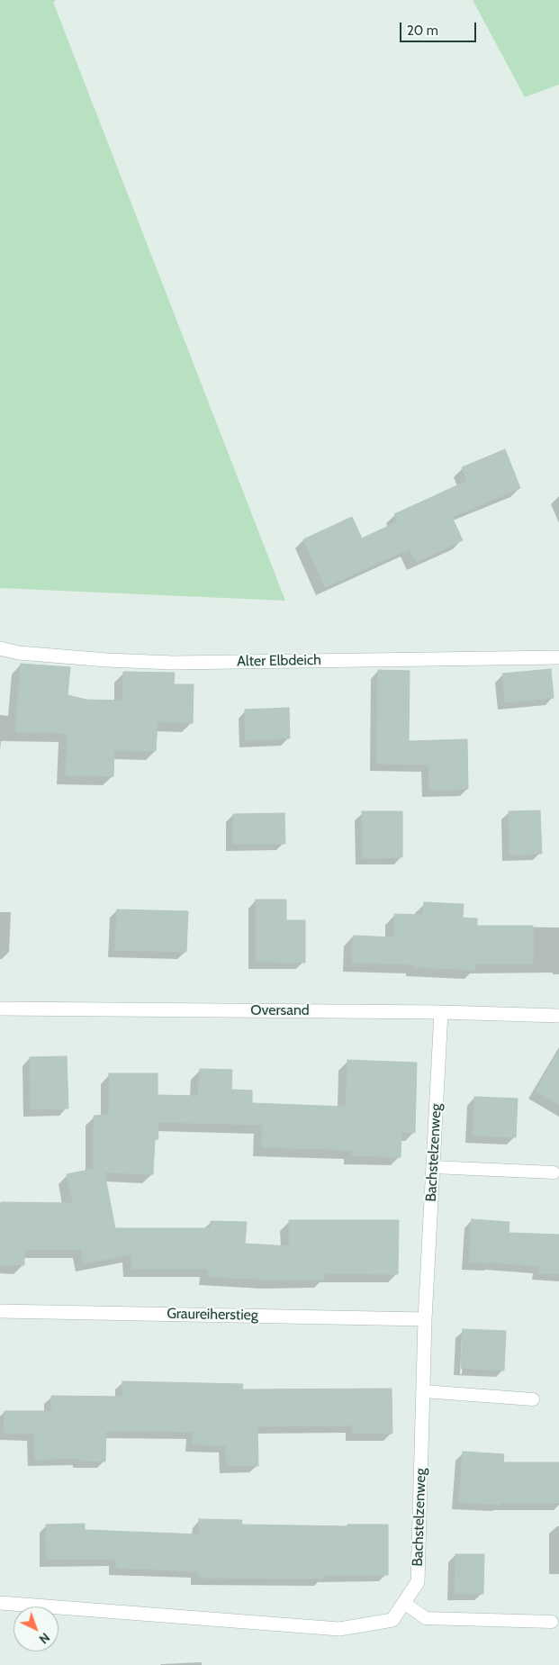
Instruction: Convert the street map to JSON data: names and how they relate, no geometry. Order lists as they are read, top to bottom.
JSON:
{
  "streets": {
    "street": [
      "Alter Elbdeich",
      "Oversand",
      "Bachstelzenweg",
      "Graureiherstieg"
    ]
  },
  "crossings": [
    ["Oversand", "Bachstelzenweg"],
    ["Bachstelzenweg", "Graureiherstieg"]
  ],
  "scale_bar": "20 m",
  "north": "bottom right"
}
